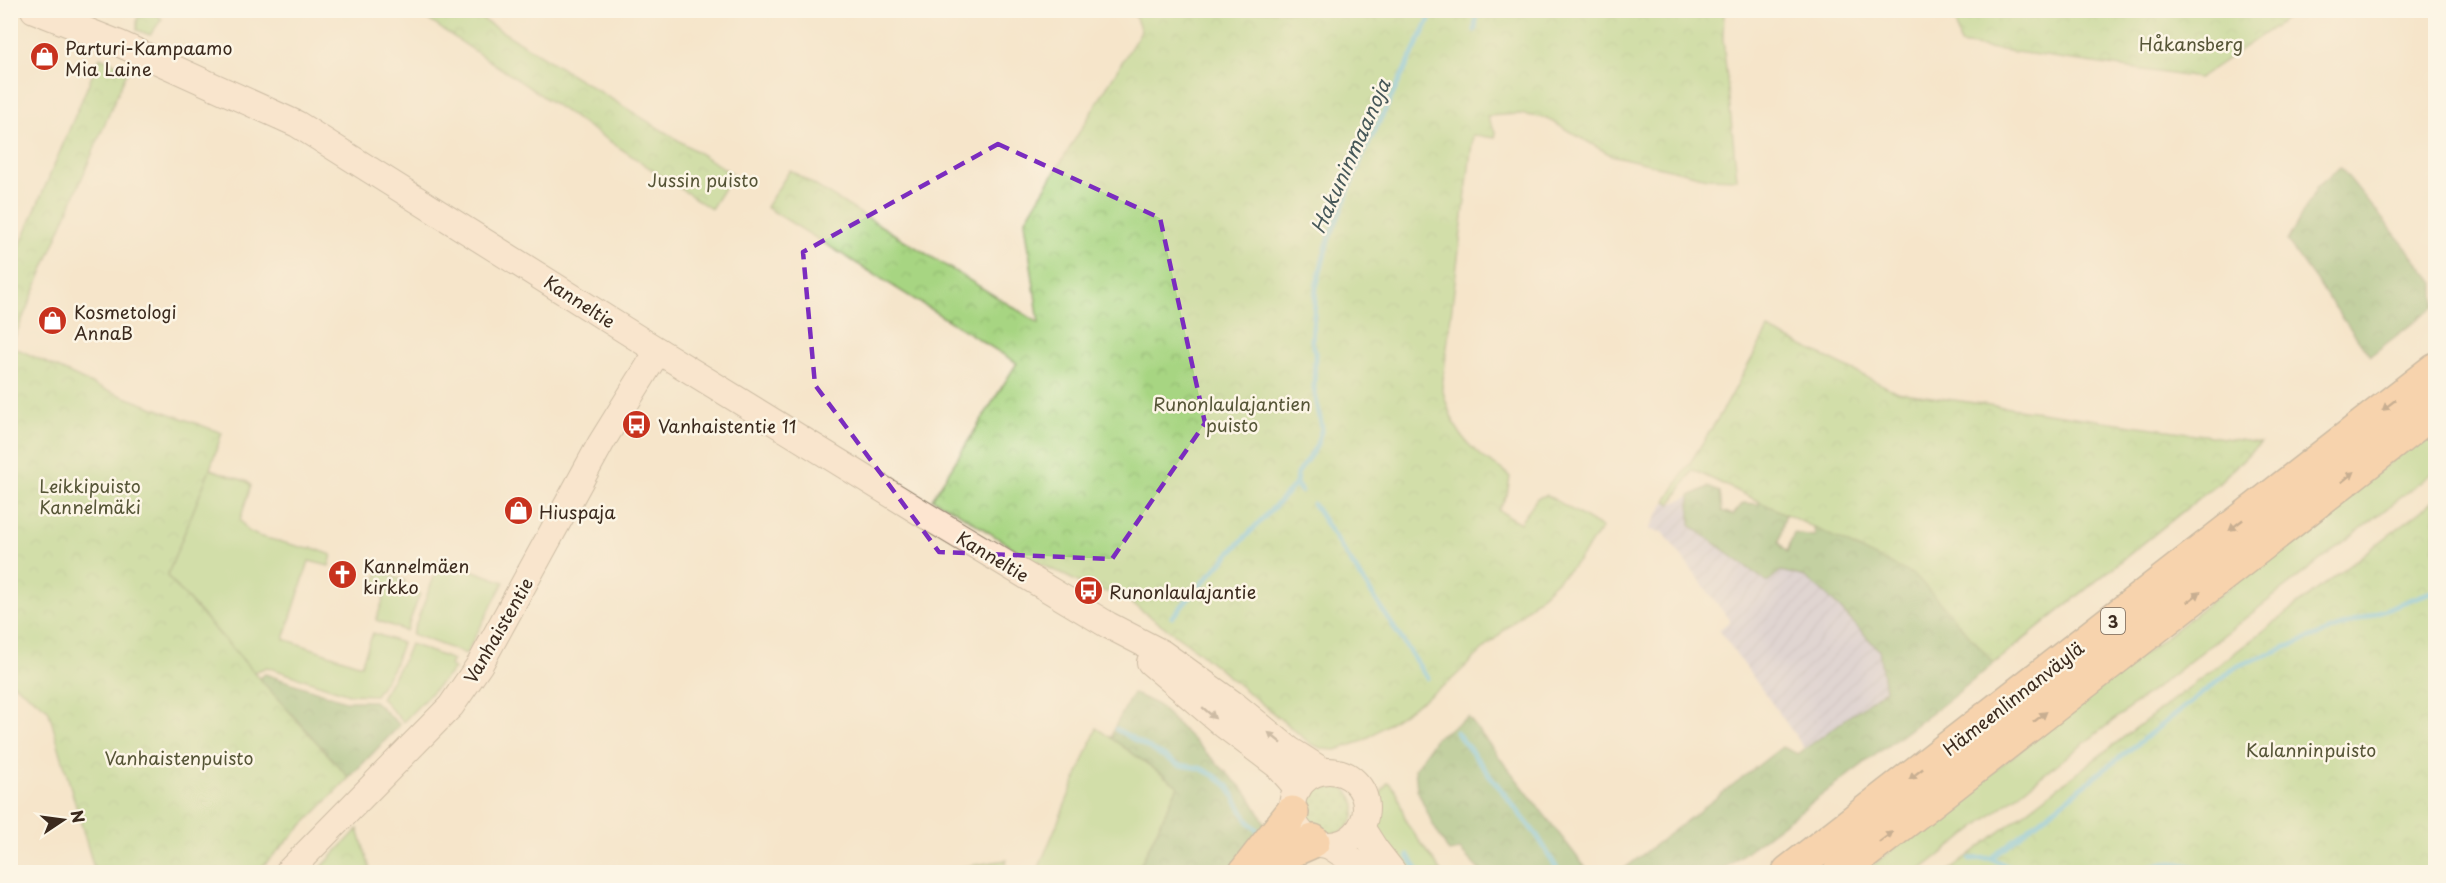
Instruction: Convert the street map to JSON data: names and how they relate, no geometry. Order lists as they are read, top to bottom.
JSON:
{
  "streets": {
    "highway": ["3", "Hämeenlinnanväylä"],
    "main road": ["Kanneltie", "Vanhaistentie"]
  },
  "crossings": [
    ["Kanneltie", "Vanhaistentie"]
  ],
  "water": ["Hakuninmaanoja"],
  "parks": [
    "Håkansberg",
    "Jussin puisto",
    "Runonlaulajantien puisto",
    "Leikkipuisto Kannelmäki",
    "Kalanninpuisto",
    "Vanhaistenpuisto"
  ],
  "places": {
    "shop": ["Parturi-Kampaamo Mia Laine", "Kosmetologi AnnaB", "Hiuspaja"],
    "bus stop": ["Vanhaistentie 11", "Runonlaulajantie"],
    "church": ["Kannelmäen kirkko"]
  },
  "north": "right"
}
